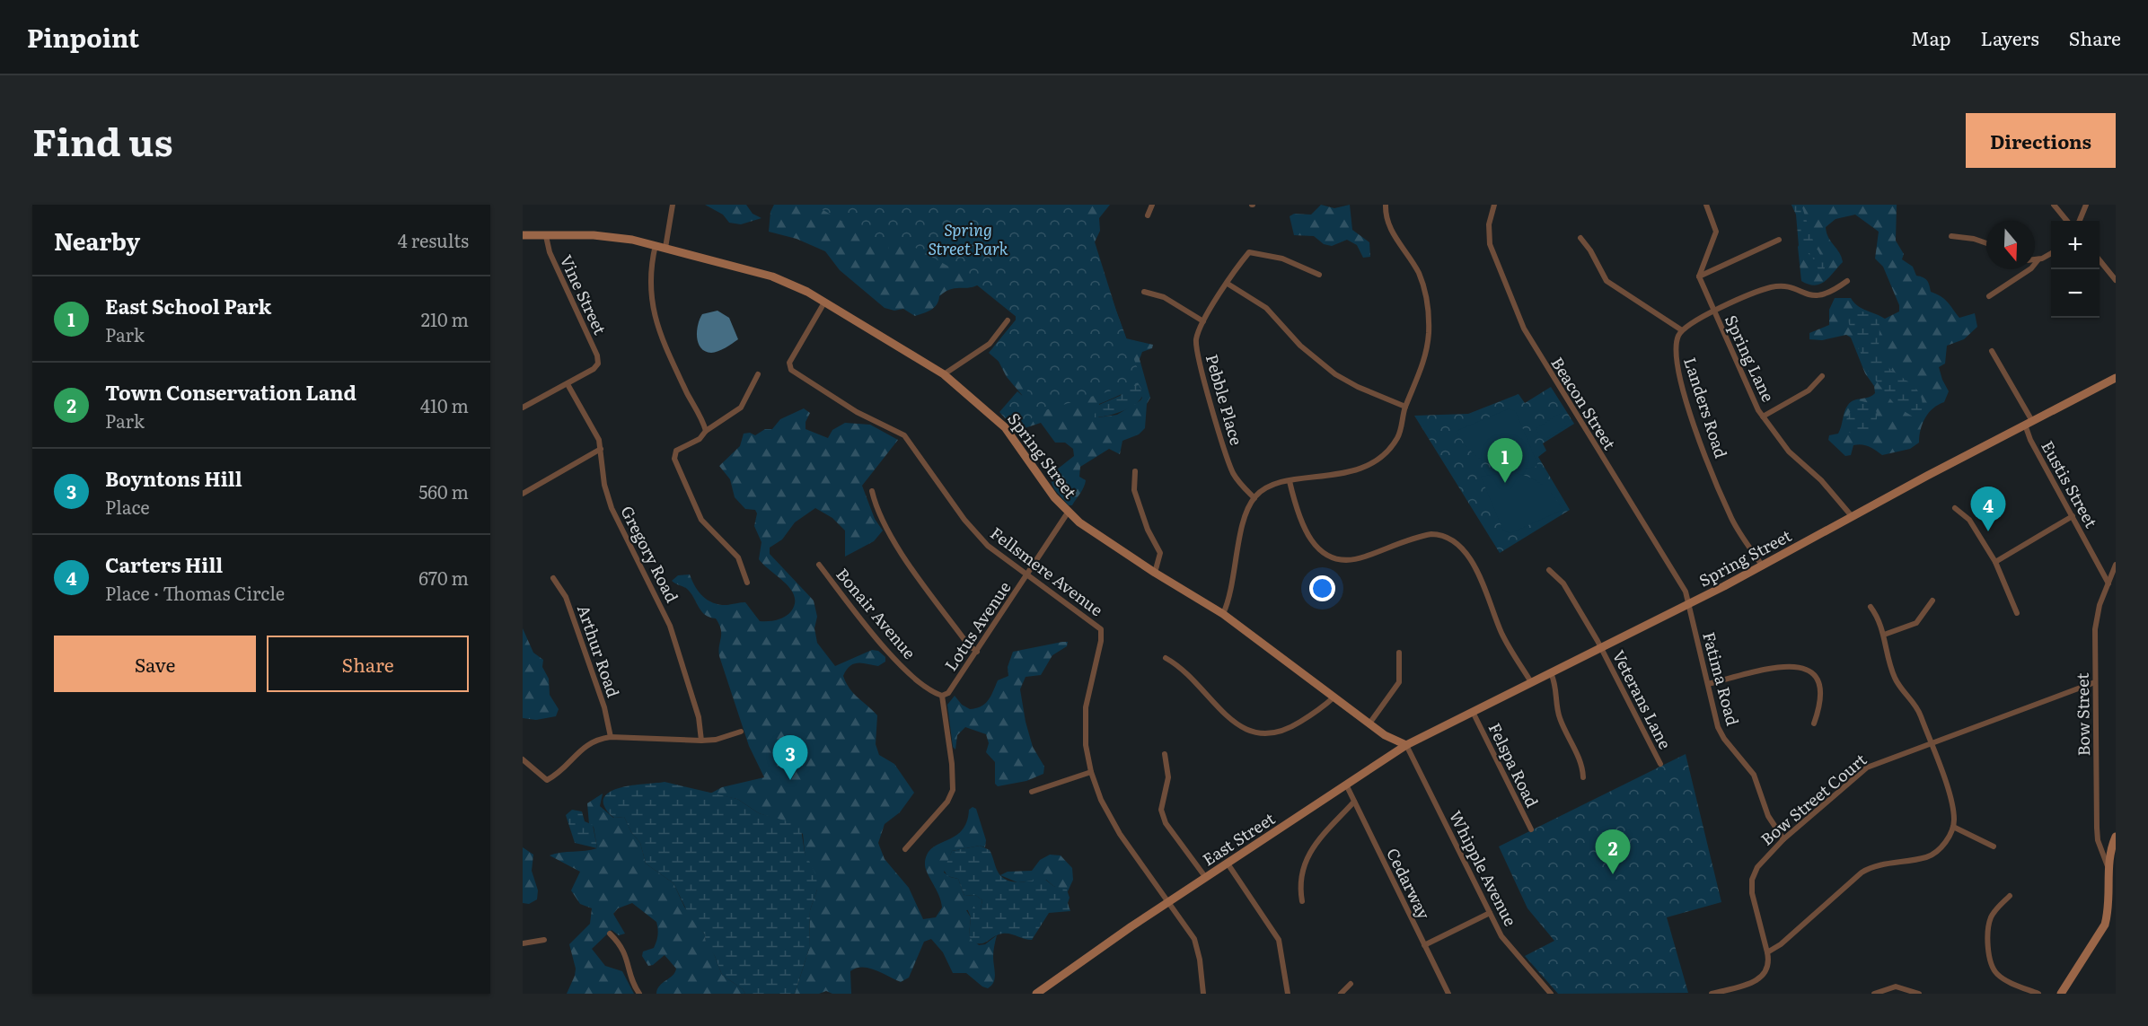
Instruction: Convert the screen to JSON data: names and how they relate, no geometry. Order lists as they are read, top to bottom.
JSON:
{
  "streets": {
    "street": [
      "Vine Street",
      "Spring Lane",
      "Pebble Place",
      "Beacon Street",
      "Landers Road",
      "Spring Street",
      "Eustis Street",
      "Gregory Road",
      "Fellsmere Avenue",
      "Bonair Avenue",
      "Lotus Avenue",
      "Arthur Road",
      "Fatima Road",
      "Veterans Lane",
      "Bow Street",
      "Felspa Road",
      "Bow Street Court",
      "East Street",
      "Whipple Avenue",
      "Cedarway"
    ]
  },
  "crossings": [
    ["Vine Street", "Spring Street"],
    ["Vine Street", "Gregory Road"],
    ["Spring Lane", "Spring Street"],
    ["Beacon Street", "Spring Street"],
    ["Beacon Street", "Fatima Road"],
    ["Landers Road", "Spring Street"],
    ["Spring Street", "Eustis Street"],
    ["Spring Street", "Fellsmere Avenue"],
    ["Spring Street", "Lotus Avenue"],
    ["Spring Street", "Fatima Road"],
    ["Spring Street", "Veterans Lane"],
    ["Spring Street", "Felspa Road"],
    ["Spring Street", "East Street"],
    ["Spring Street", "Whipple Avenue"],
    ["Eustis Street", "Bow Street"],
    ["Fellsmere Avenue", "Lotus Avenue"],
    ["Bonair Avenue", "Lotus Avenue"],
    ["Fatima Road", "Bow Street Court"],
    ["Bow Street", "Bow Street Court"],
    ["East Street", "Whipple Avenue"],
    ["East Street", "Cedarway"]
  ],
  "parks": ["Spring Street Park"],
  "north": "bottom",
  "page": {
    "header": "Pinpoint",
    "nav": ["Map", "Layers", "Share"],
    "title": "Find us",
    "buttons": [
      "Directions",
      ["Save", "Share"]
    ],
    "heading": ["Nearby", "4 results"],
    "map_buttons": ["+", "−"],
    "list": [
      {
        "mark": "1",
        "name": "East School Park",
        "note": "Park",
        "value": "210 m"
      },
      {
        "mark": "2",
        "name": "Town Conservation Land",
        "note": "Park",
        "value": "410 m"
      },
      {
        "mark": "3",
        "name": "Boyntons Hill",
        "note": "Place",
        "value": "560 m"
      },
      {
        "mark": "4",
        "name": "Carters Hill",
        "note": "Place · Thomas Circle",
        "value": "670 m"
      }
    ],
    "pins": [
      "1",
      "4",
      "3",
      "2"
    ]
  }
}
